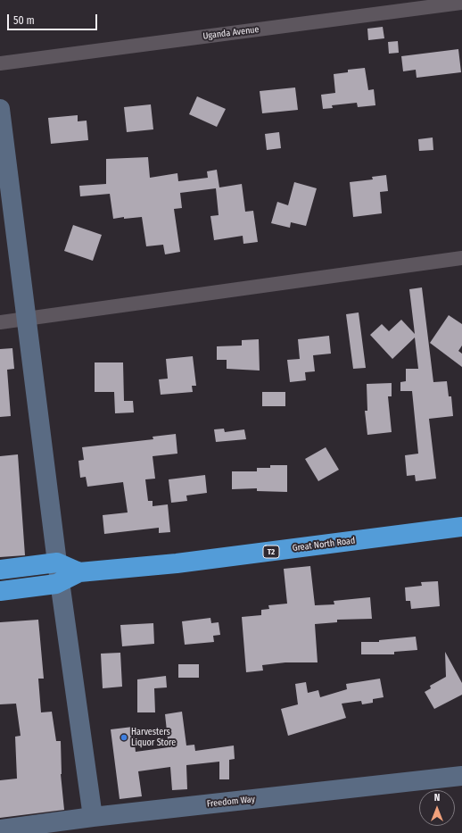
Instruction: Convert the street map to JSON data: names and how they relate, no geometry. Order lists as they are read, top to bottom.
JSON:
{
  "streets": {
    "highway": ["Great North Road", "T2"],
    "main road": ["Freedom Way"],
    "street": ["Uganda Avenue"]
  },
  "places": ["Harvesters Liquor Store"],
  "scale_bar": "50 m",
  "north": "top"
}
